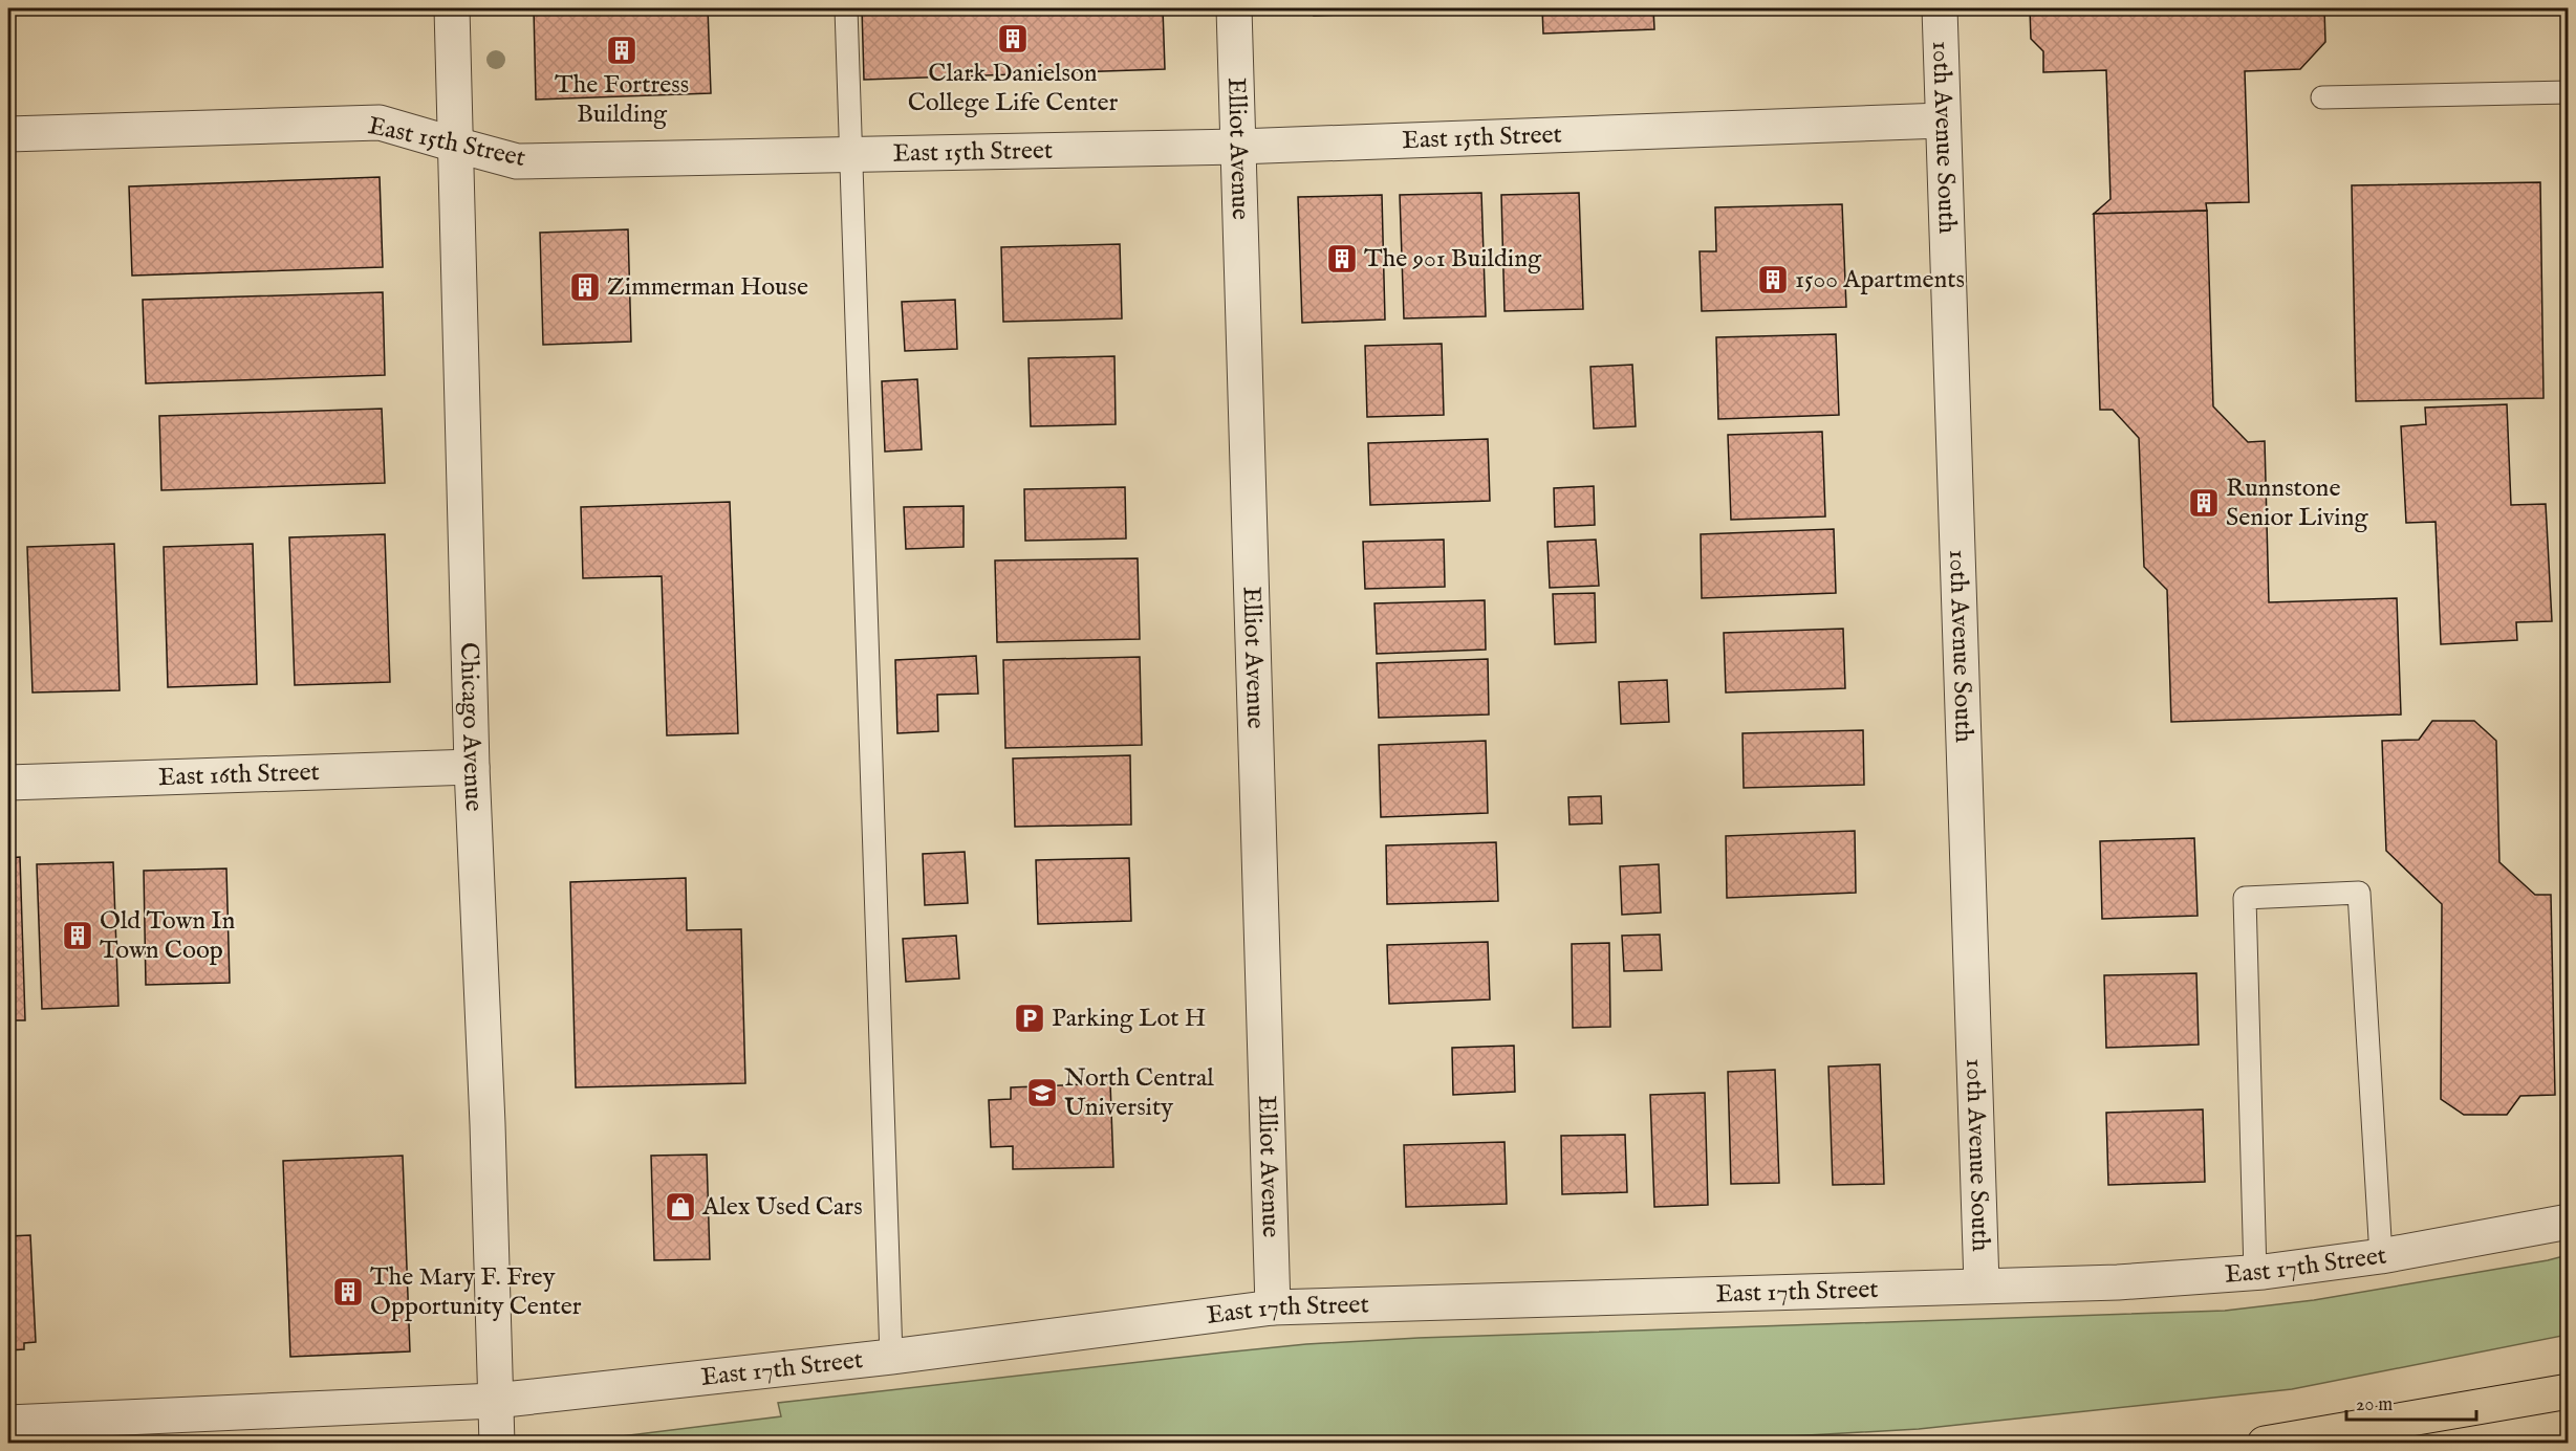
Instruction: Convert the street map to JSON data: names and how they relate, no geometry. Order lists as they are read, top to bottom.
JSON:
{
  "streets": {
    "street": [
      "East 15th Street",
      "10th Avenue South",
      "Elliot Avenue",
      "Chicago Avenue",
      "East 16th Street",
      "East 17th Street"
    ]
  },
  "crossings": [
    ["East 15th Street", "10th Avenue South"],
    ["East 15th Street", "Elliot Avenue"],
    ["East 15th Street", "Chicago Avenue"],
    ["10th Avenue South", "East 17th Street"],
    ["Elliot Avenue", "East 17th Street"],
    ["Chicago Avenue", "East 16th Street"],
    ["Chicago Avenue", "East 17th Street"]
  ],
  "places": {
    "building": [
      "Clark Danielson College Life Center",
      "The Fortress Building",
      "The 901 Building",
      "1500 Apartments",
      "Zimmerman House",
      "Runnstone Senior Living",
      "Old Town In Town Coop",
      "The Mary F. Frey Opportunity Center"
    ],
    "parking": ["Parking Lot H"],
    "school or university": ["North Central University"],
    "shop": ["Alex Used Cars"]
  },
  "scale_bar": "20 m"
}
